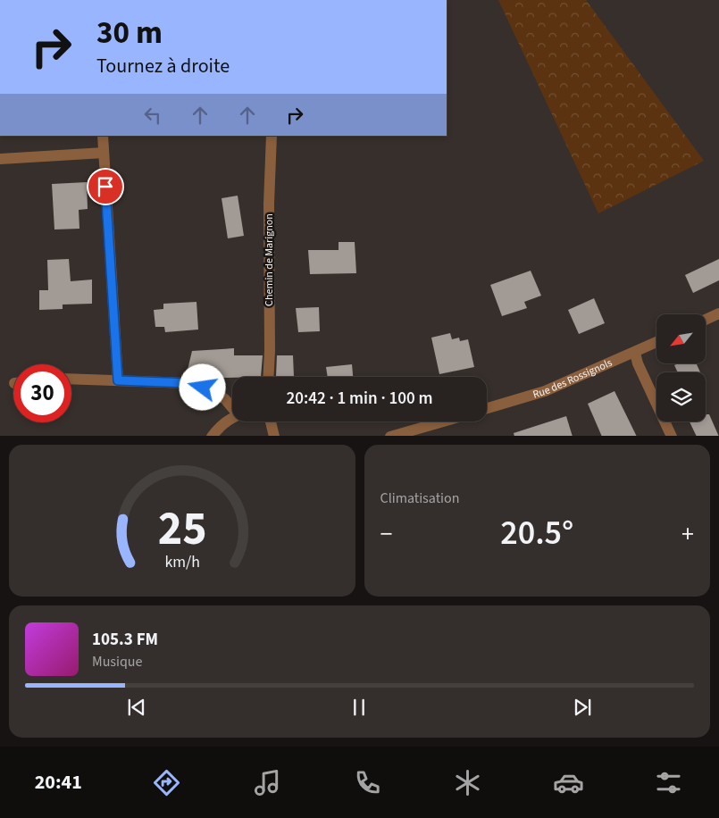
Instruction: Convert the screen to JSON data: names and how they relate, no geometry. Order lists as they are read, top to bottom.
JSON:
{
  "streets": {
    "street": ["Chemin de Marignon", "Rue des Rossignols"]
  },
  "north": "bottom left",
  "page": {
    "turn": ["30 m", "Tournez à droite"],
    "limit": "30",
    "trip": "20:42 · 1 min · 100 m",
    "tile": "Climatisation",
    "heat": ["−", "20.5°", "+"],
    "song": ["105.3 FM", "Musique"],
    "tabs": "20:41",
    "gauge": ["25", "km/h"]
  }
}
